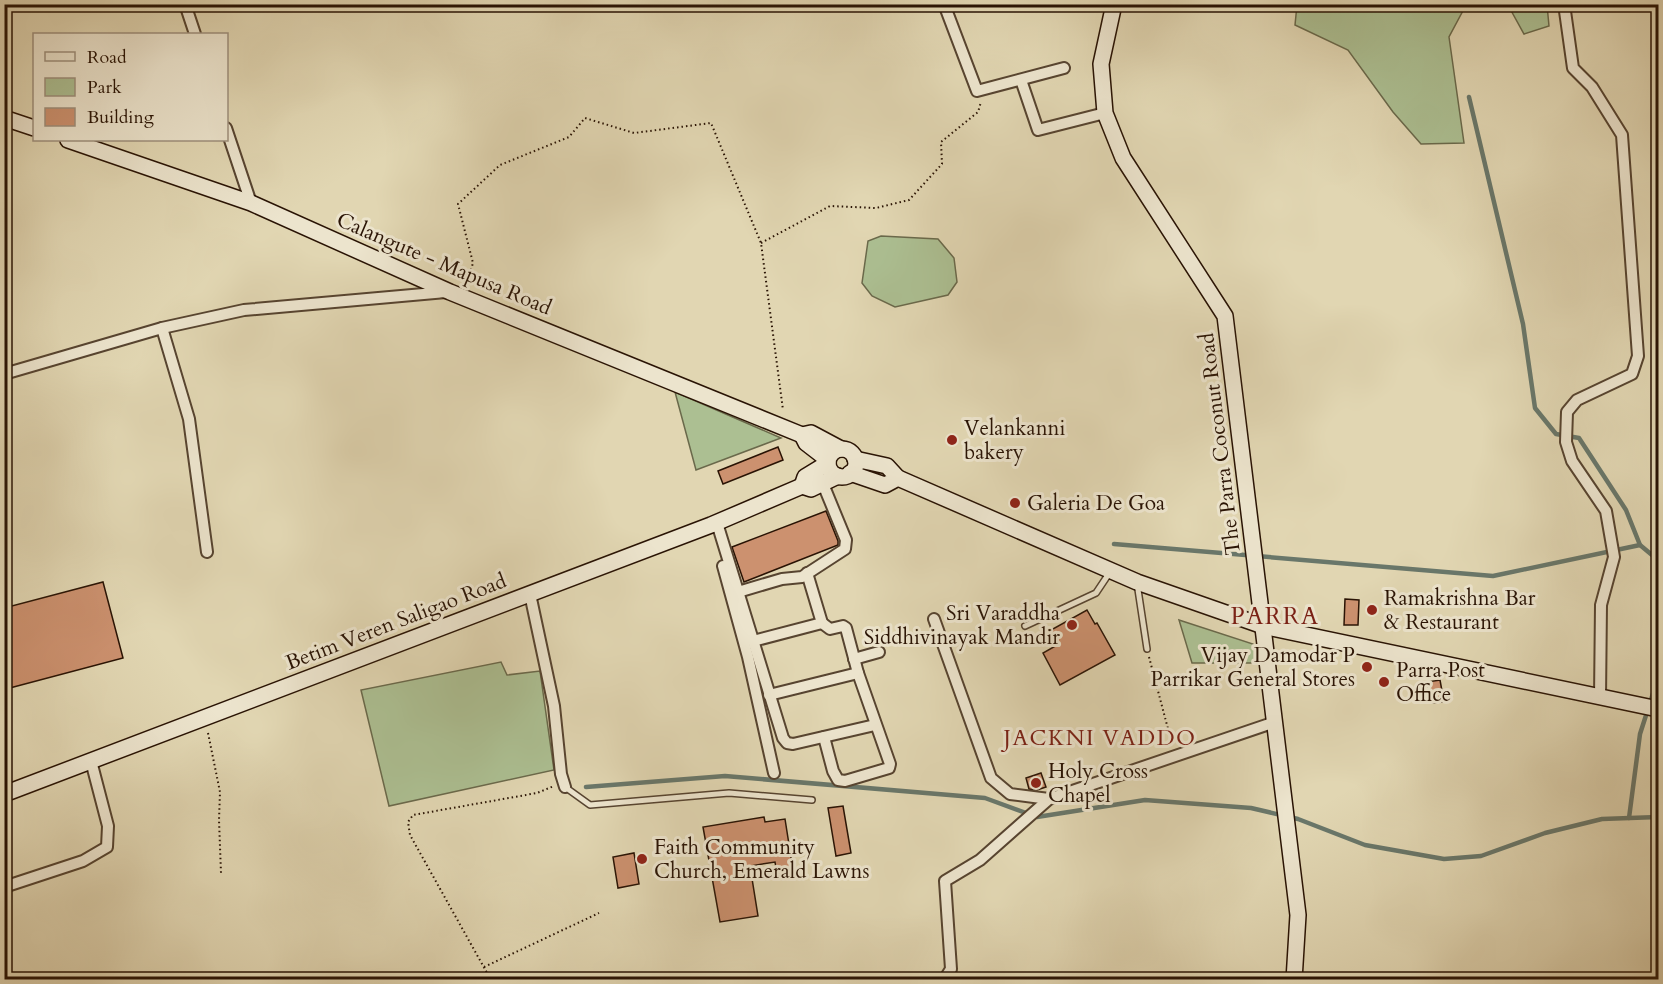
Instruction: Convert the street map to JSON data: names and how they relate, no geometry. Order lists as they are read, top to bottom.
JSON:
{
  "streets": {
    "main road": ["Calangute - Mapusa Road", "The Parra Coconut Road", "Betim Veren Saligao Road"]
  },
  "crossings": [
    ["Calangute - Mapusa Road", "The Parra Coconut Road"],
    ["Calangute - Mapusa Road", "Betim Veren Saligao Road"]
  ],
  "districts": ["PARRA", "JACKNI VADDO"],
  "places": [
    "Velankanni bakery",
    "Galeria De Goa",
    "Ramakrishna Bar & Restaurant",
    "Sri Varaddha Siddhivinayak Mandir",
    "Vijay Damodar P Parrikar General Stores",
    "Parra Post Office",
    "Holy Cross Chapel",
    "Faith Community Church, Emerald Lawns"
  ],
  "legend": ["Road", "Park", "Building"]
}
